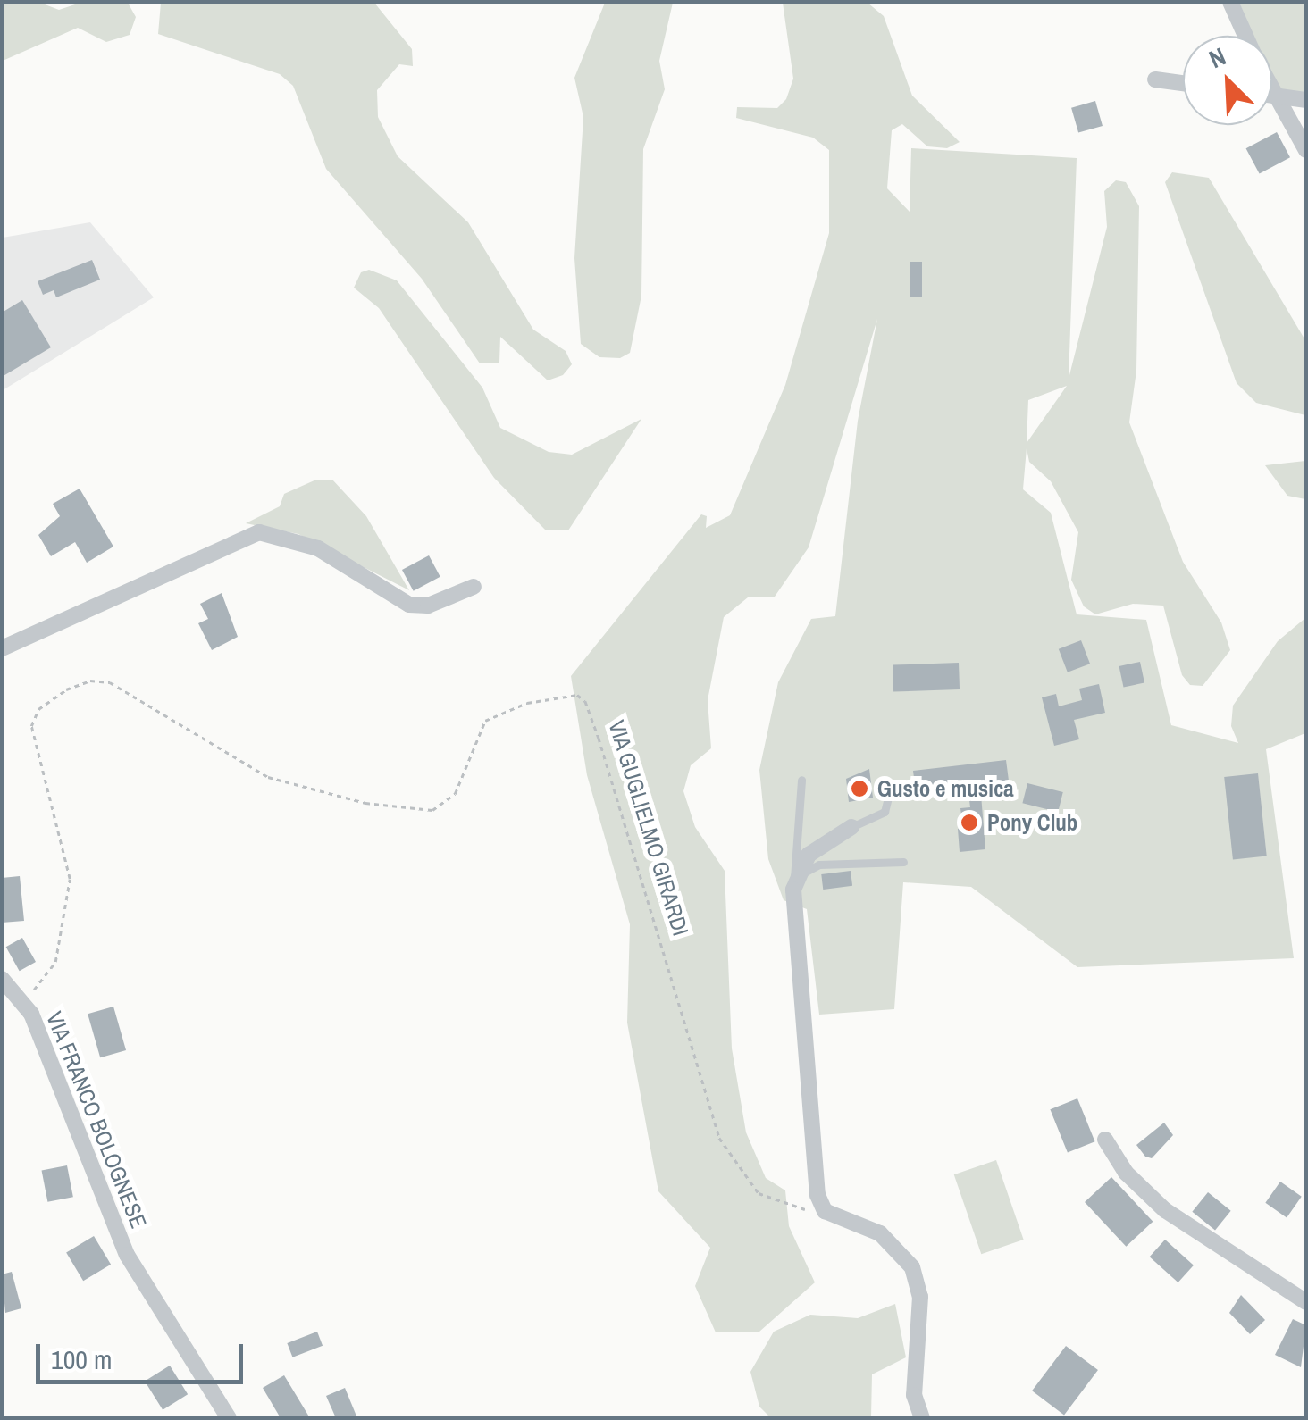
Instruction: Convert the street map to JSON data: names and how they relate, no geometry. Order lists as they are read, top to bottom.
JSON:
{
  "streets": {
    "street": ["VIA FRANCO BOLOGNESE"],
    "path": ["VIA GUGLIELMO GIRARDI"]
  },
  "crossings": [
    ["VIA GUGLIELMO GIRARDI", "VIA FRANCO BOLOGNESE"]
  ],
  "places": ["Gusto e musica", "Pony Club"],
  "scale_bar": "100 m",
  "north": "top left"
}
